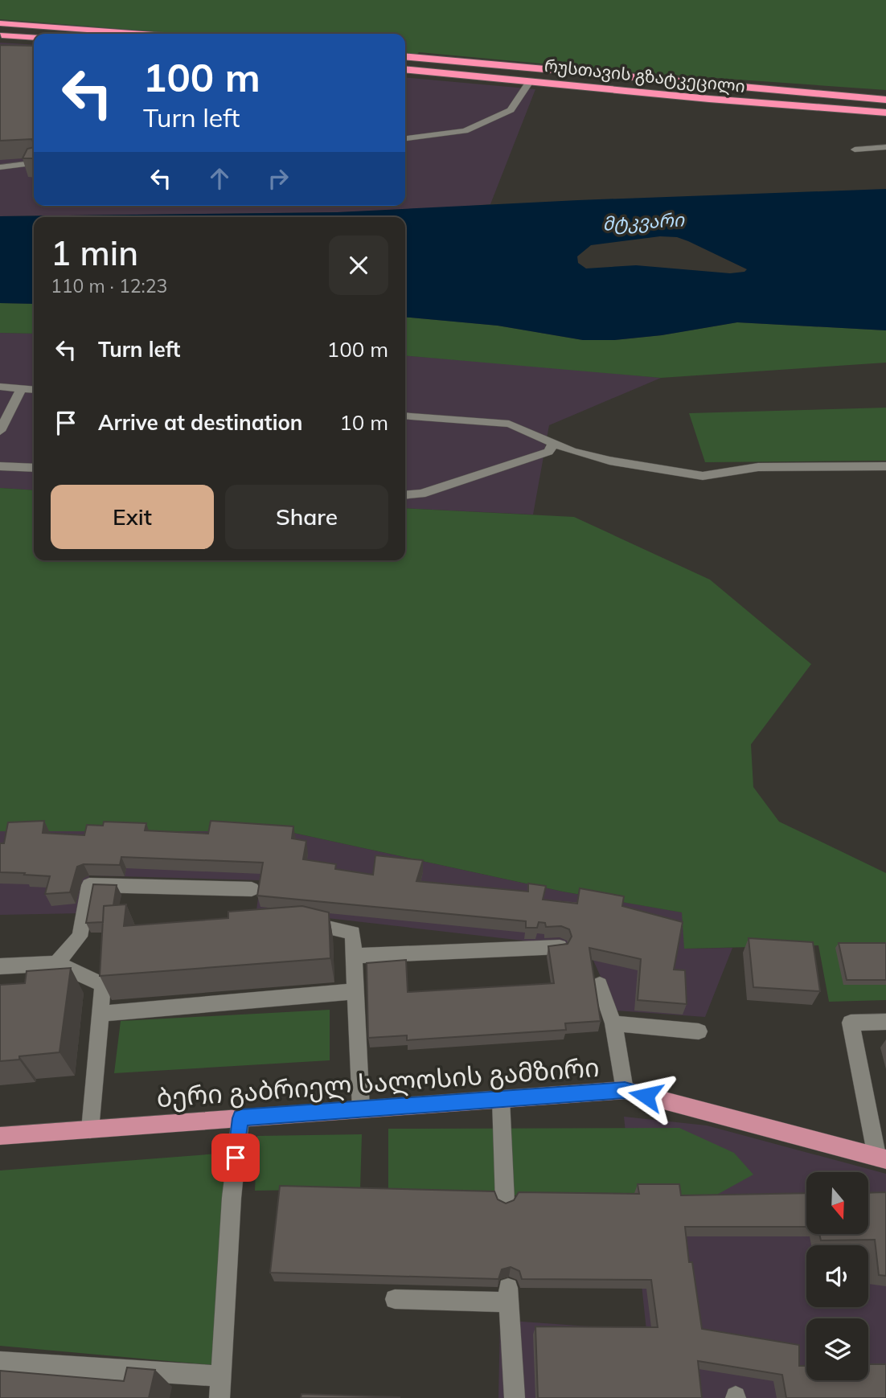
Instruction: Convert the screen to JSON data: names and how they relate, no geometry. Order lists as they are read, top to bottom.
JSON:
{
  "streets": {
    "highway": ["რუსთავის გზატკეცილი"],
    "main road": ["ბერი გაბრიელ სალოსის გამზირი"]
  },
  "water": ["მტკვარი"],
  "north": "bottom",
  "page": {
    "turn": ["100 m", "Turn left"],
    "heading": ["1 min", "110 m · 12:23"],
    "list": [
      {
        "name": "Turn left",
        "value": "100 m"
      },
      {
        "name": "Arrive at destination",
        "value": "10 m"
      }
    ],
    "buttons": ["Exit", "Share"]
  }
}
